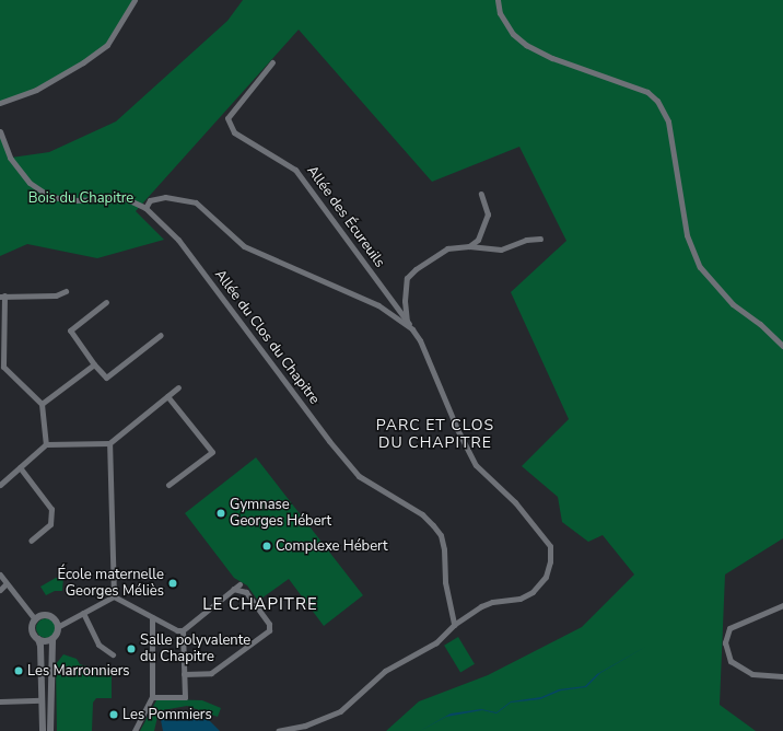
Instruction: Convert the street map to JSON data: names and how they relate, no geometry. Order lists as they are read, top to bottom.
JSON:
{
  "streets": {
    "street": ["Allée des Écureuils", "Allée du Clos du Chapitre"]
  },
  "crossings": [
    ["Allée des Écureuils", "Allée du Clos du Chapitre"]
  ],
  "districts": ["PARC ET CLOS DU CHAPITRE", "LE CHAPITRE"],
  "parks": ["Bois du Chapitre"],
  "places": [
    "Gymnase Georges Hébert",
    "Complexe Hébert",
    "École maternelle Georges Méliès",
    "Salle polyvalente du Chapitre",
    "Les Marronniers",
    "Les Pommiers"
  ]
}
